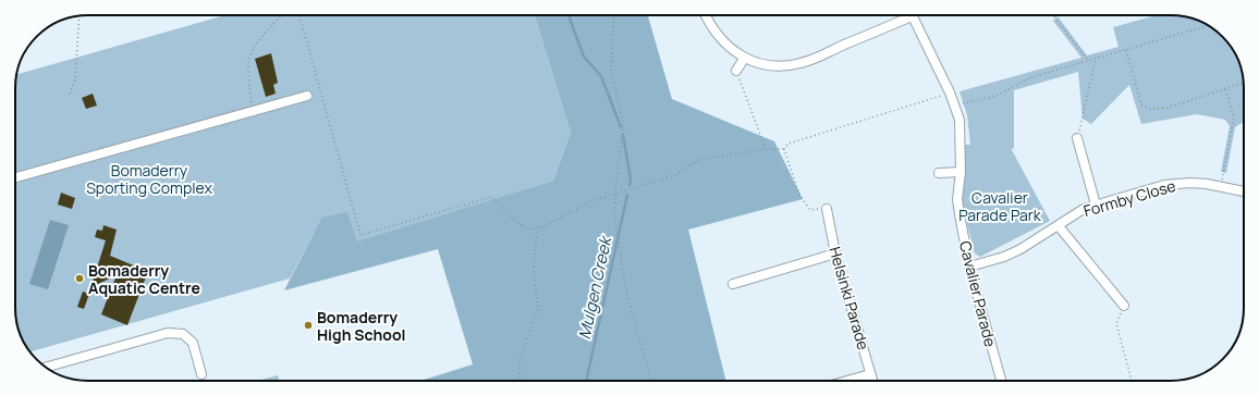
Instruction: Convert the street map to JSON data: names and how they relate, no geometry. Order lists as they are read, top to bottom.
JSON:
{
  "streets": {
    "street": ["Formby Close", "Cavalier Parade", "Helsinki Parade"]
  },
  "crossings": [
    ["Formby Close", "Cavalier Parade"]
  ],
  "water": ["Mulgen Creek"],
  "parks": ["Bomaderry Sporting Complex", "Cavalier Parade Park"],
  "places": ["Bomaderry Aquatic Centre", "Bomaderry High School"]
}
